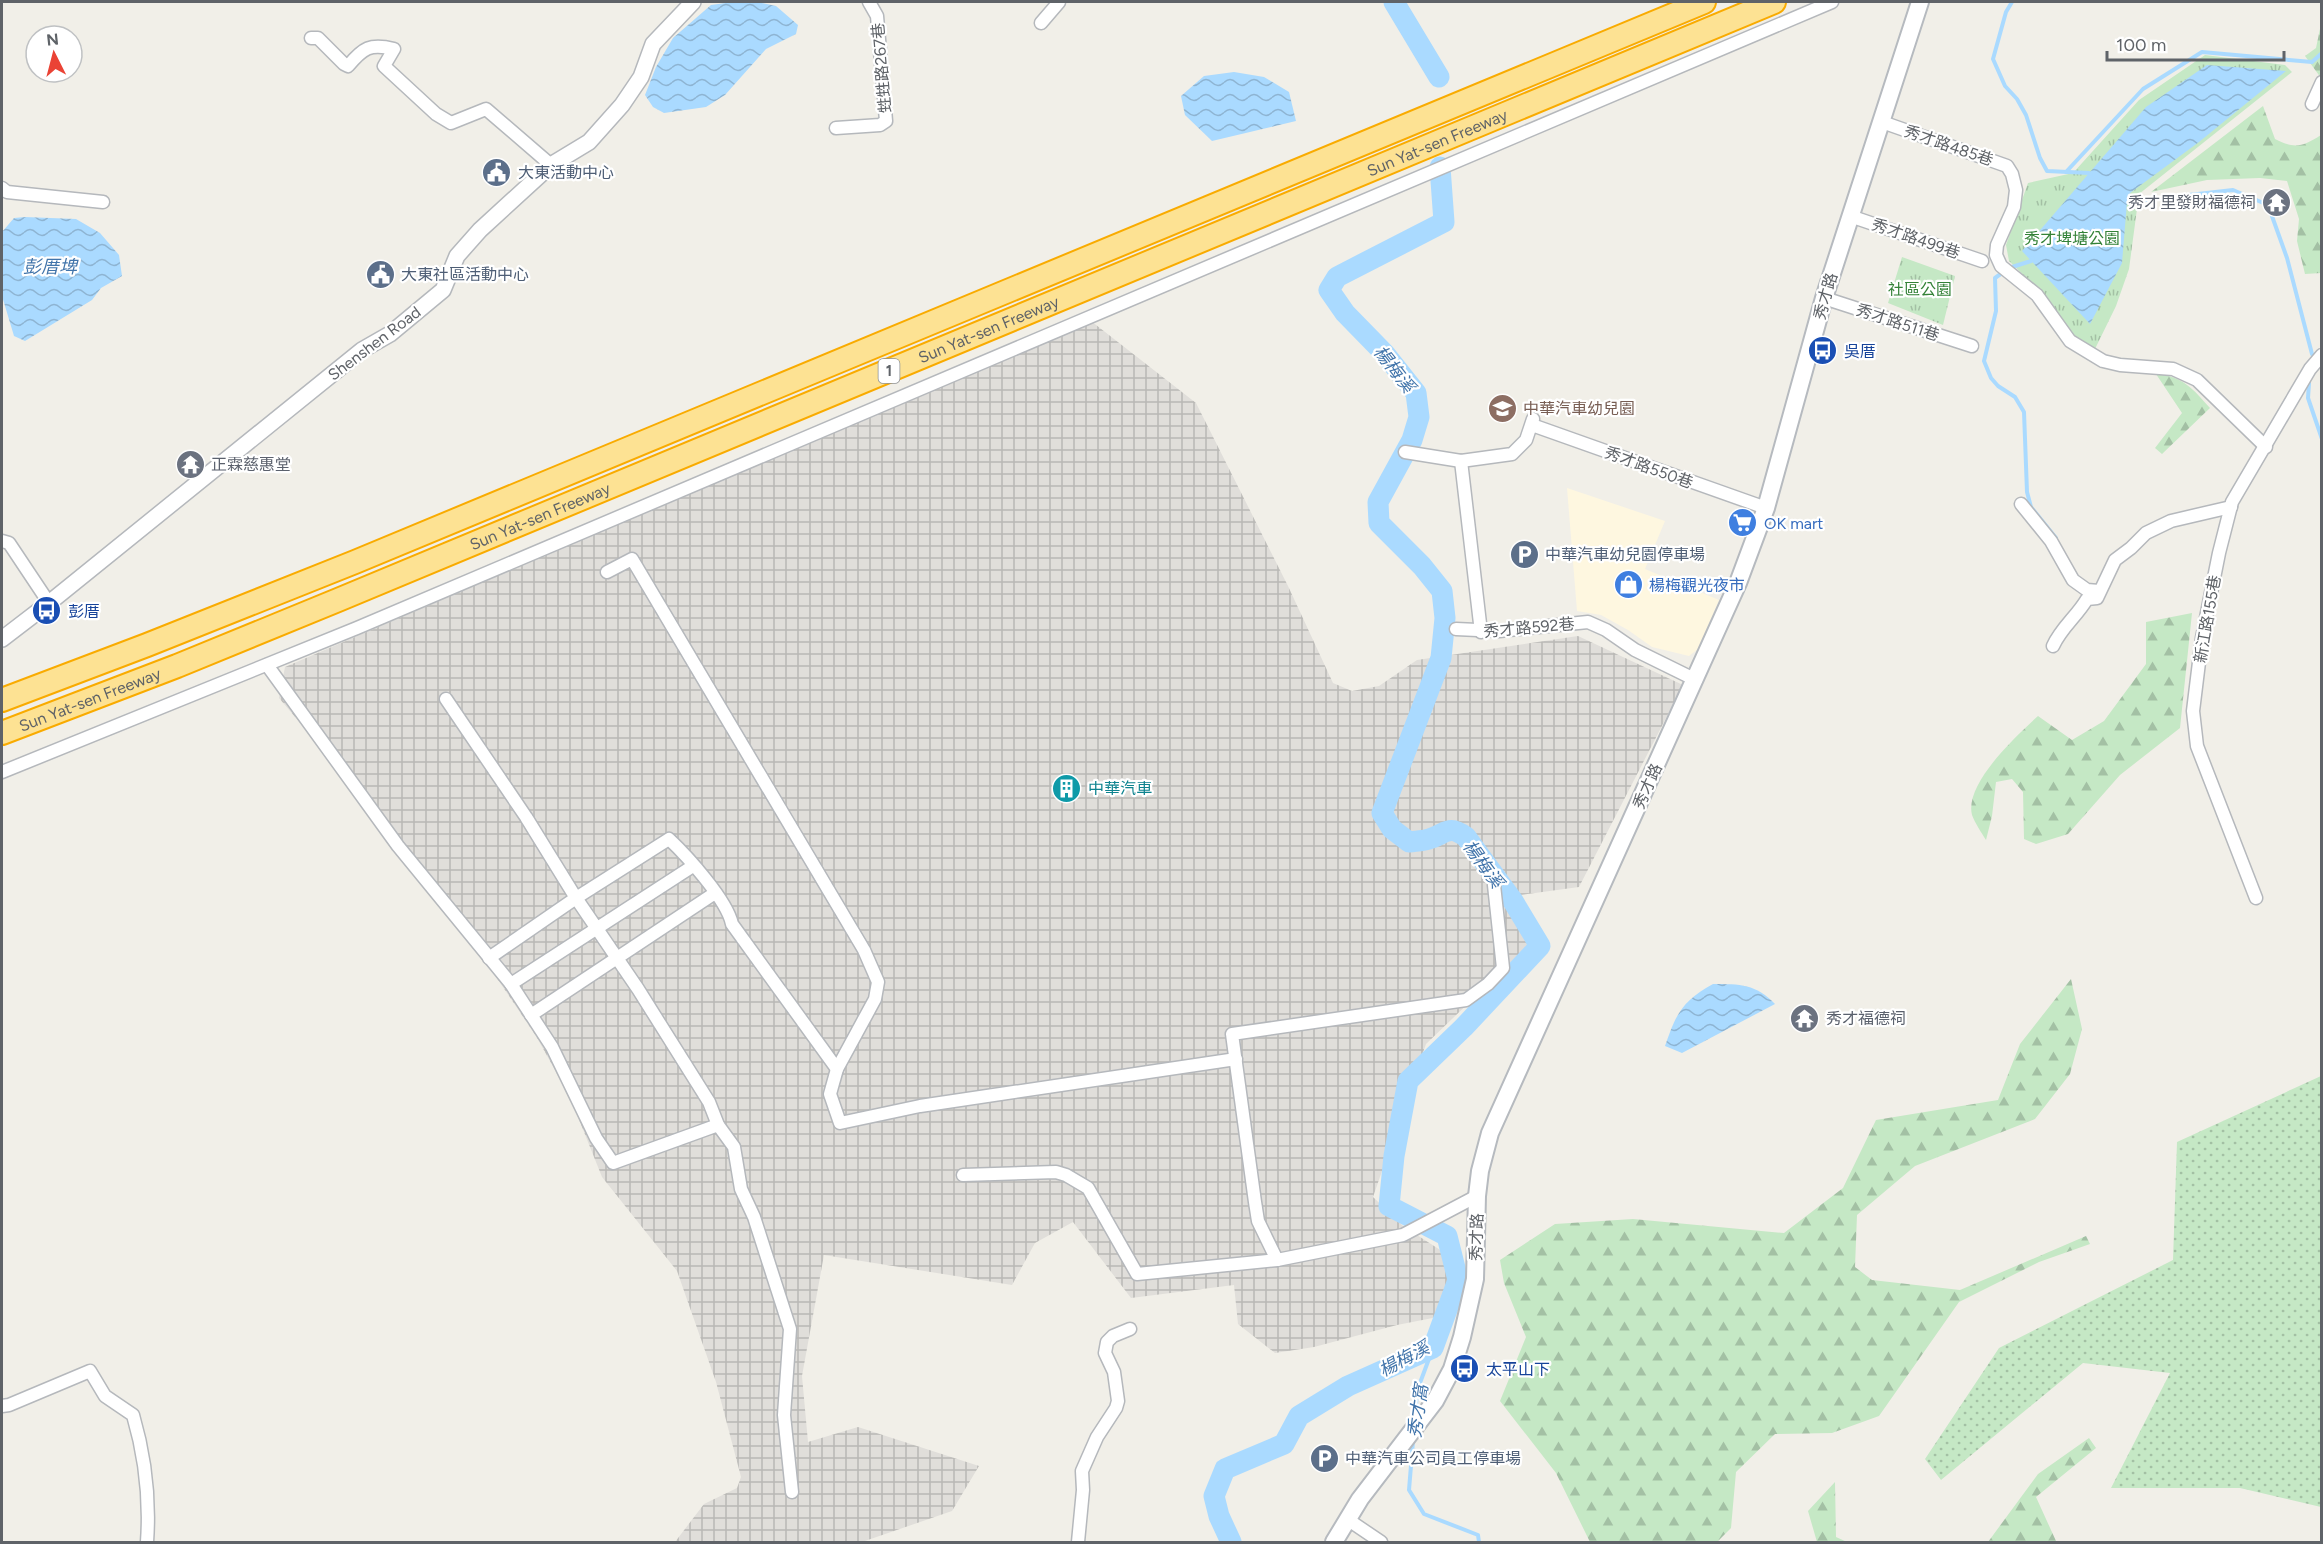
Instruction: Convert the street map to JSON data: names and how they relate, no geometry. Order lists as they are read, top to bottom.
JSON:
{
  "streets": {
    "highway": ["Sun Yat-sen Freeway", "1"],
    "main road": ["秀才路"],
    "street": [
      "甡甡路267巷",
      "秀才路485巷",
      "秀才路499巷",
      "秀才路511巷",
      "Shenshen Road",
      "秀才路550巷",
      "新江路155巷",
      "秀才路592巷"
    ]
  },
  "crossings": [
    ["秀才路485巷", "秀才路"],
    ["秀才路485巷", "新江路155巷"],
    ["秀才路499巷", "秀才路"],
    ["秀才路", "秀才路511巷"],
    ["秀才路", "秀才路550巷"],
    ["秀才路", "秀才路592巷"]
  ],
  "water": ["彭厝埤", "楊梅溪", "秀才窩"],
  "parks": ["秀才埤塘公園", "社區公園"],
  "places": {
    "public building": ["大東活動中心", "大東社區活動中心"],
    "temple": ["秀才里發財福德祠", "正霖慈惠堂", "秀才福德祠"],
    "bus stop": ["吳厝", "彭厝", "太平山下"],
    "school or university": ["中華汽車幼兒園"],
    "supermarket": ["OK mart"],
    "parking": ["中華汽車幼兒園停車場", "中華汽車公司員工停車場"],
    "shop": ["楊梅觀光夜市"],
    "building": ["中華汽車"]
  },
  "scale_bar": "100 m",
  "north": "top"
}
